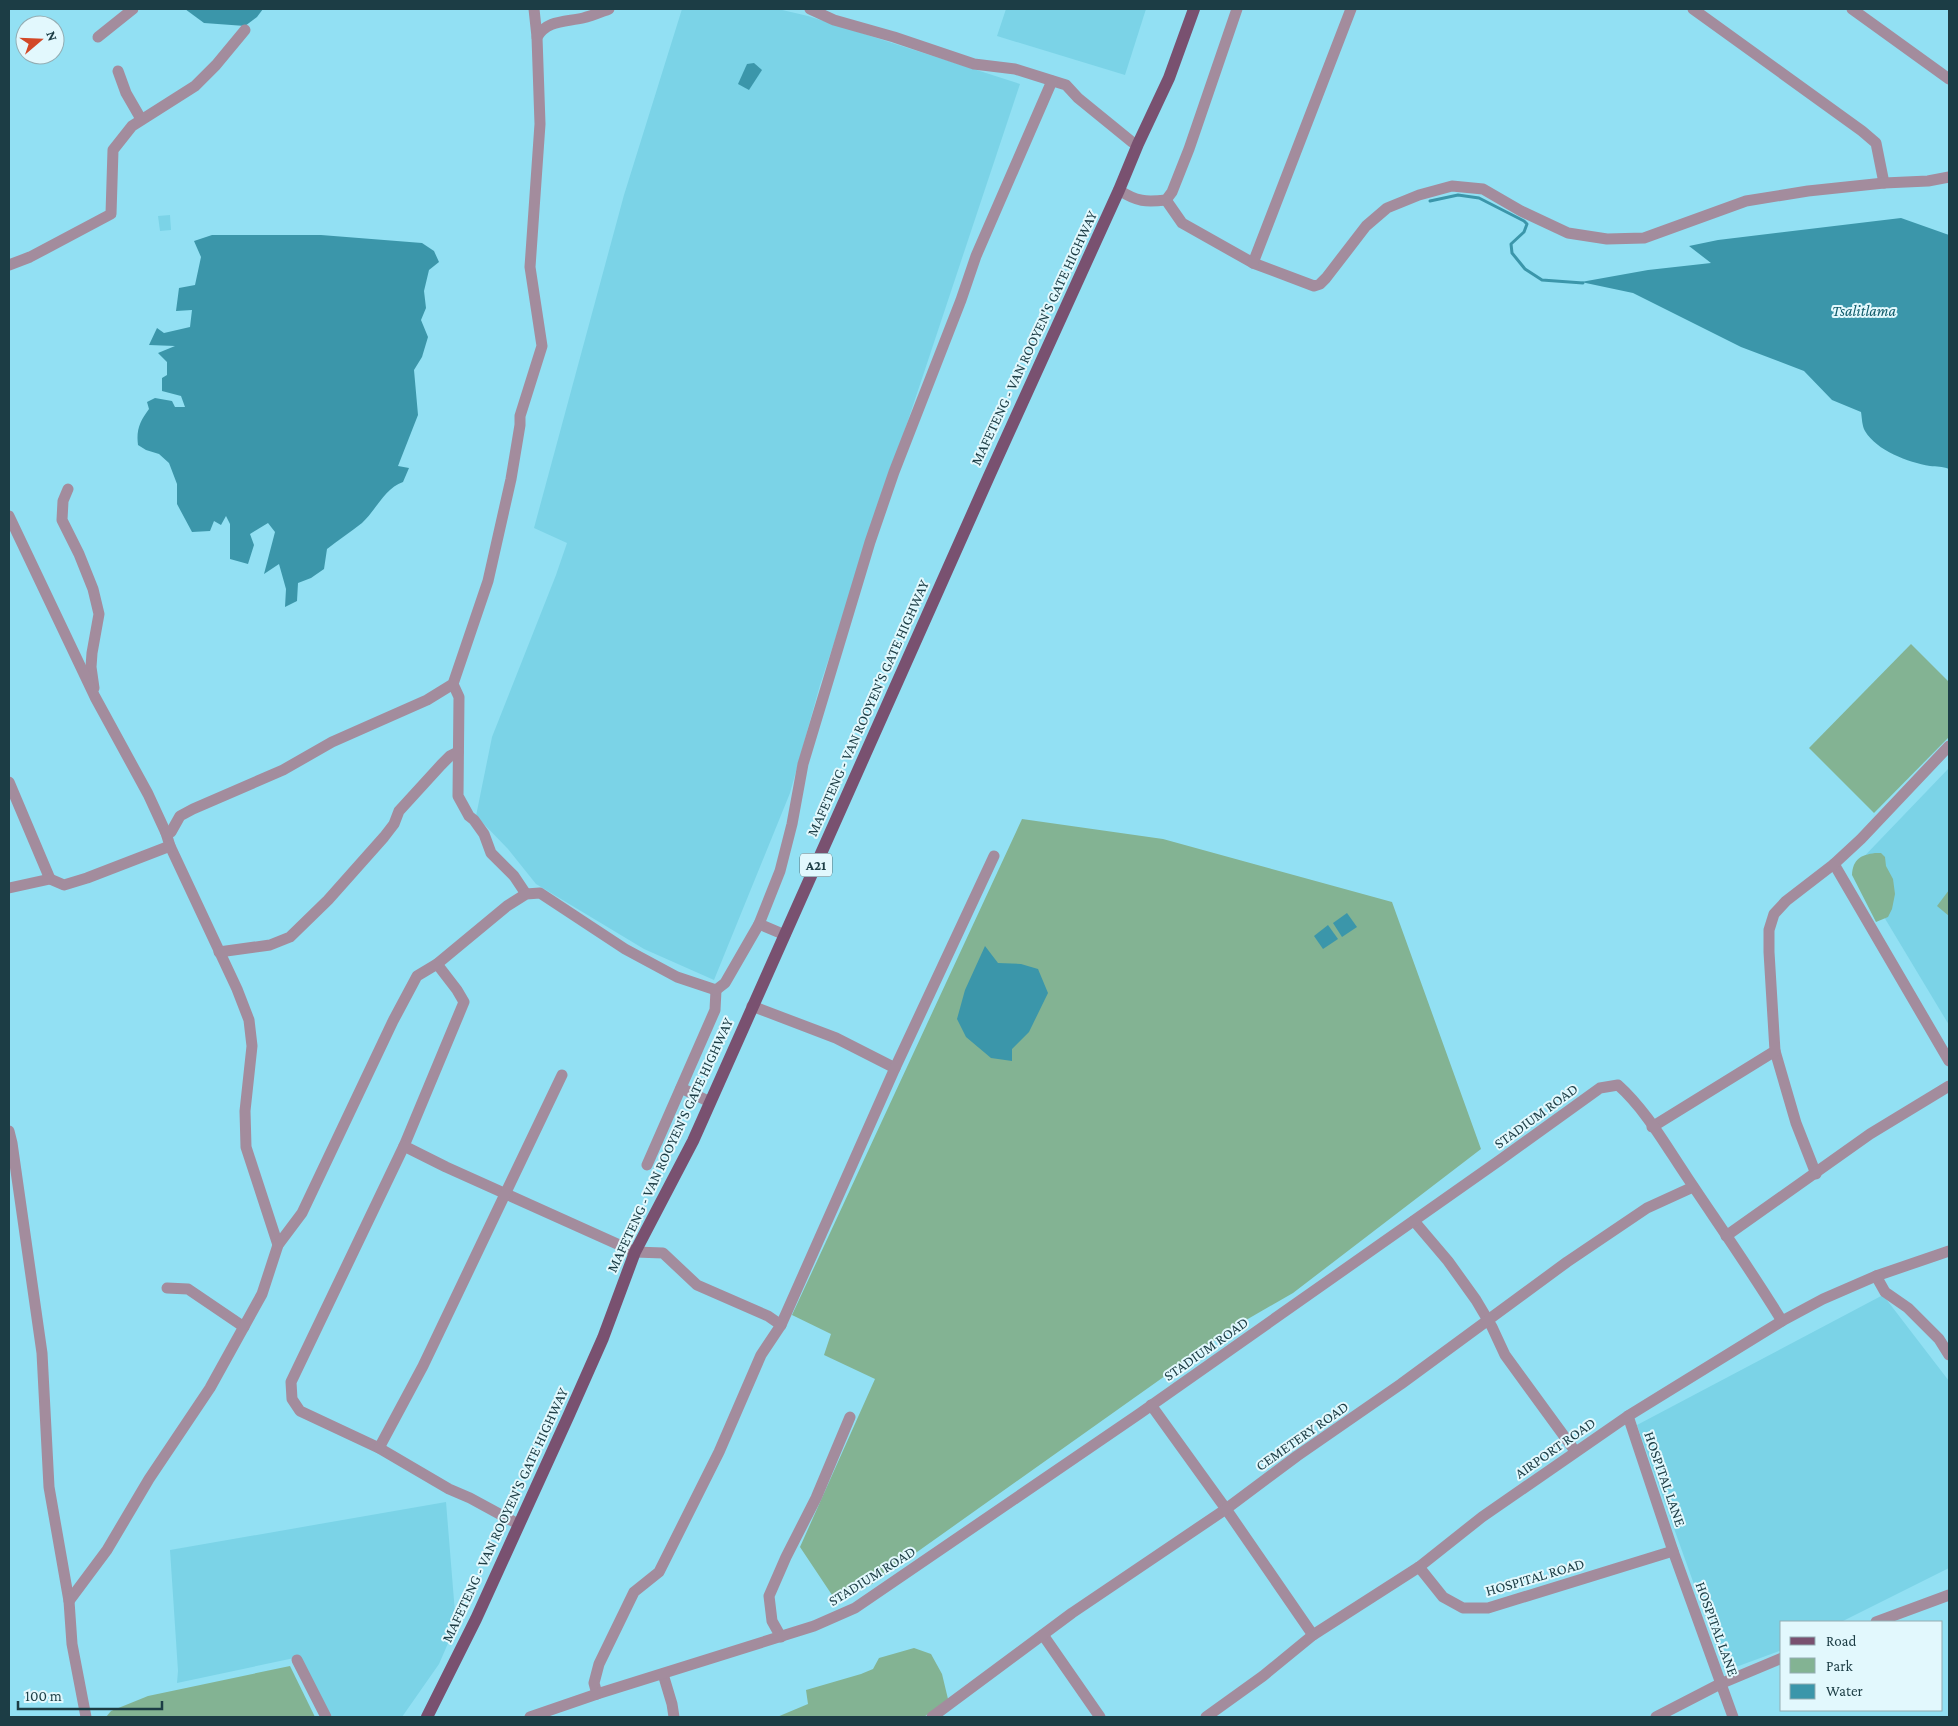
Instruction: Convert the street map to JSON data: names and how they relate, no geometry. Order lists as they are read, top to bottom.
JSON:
{
  "streets": {
    "main road": ["MAFETENG - VAN ROOYEN'S GATE HIGHWAY", "A21"],
    "street": [
      "STADIUM ROAD",
      "CEMETERY ROAD",
      "AIRPORT ROAD",
      "HOSPITAL LANE",
      "HOSPITAL ROAD"
    ]
  },
  "crossings": [
    ["STADIUM ROAD", "CEMETERY ROAD"],
    ["STADIUM ROAD", "AIRPORT ROAD"],
    ["AIRPORT ROAD", "HOSPITAL LANE"],
    ["AIRPORT ROAD", "HOSPITAL ROAD"],
    ["HOSPITAL LANE", "HOSPITAL ROAD"]
  ],
  "water": ["Tsalitlama"],
  "legend": ["Road", "Park", "Water"],
  "scale_bar": "100 m",
  "north": "right"
}
